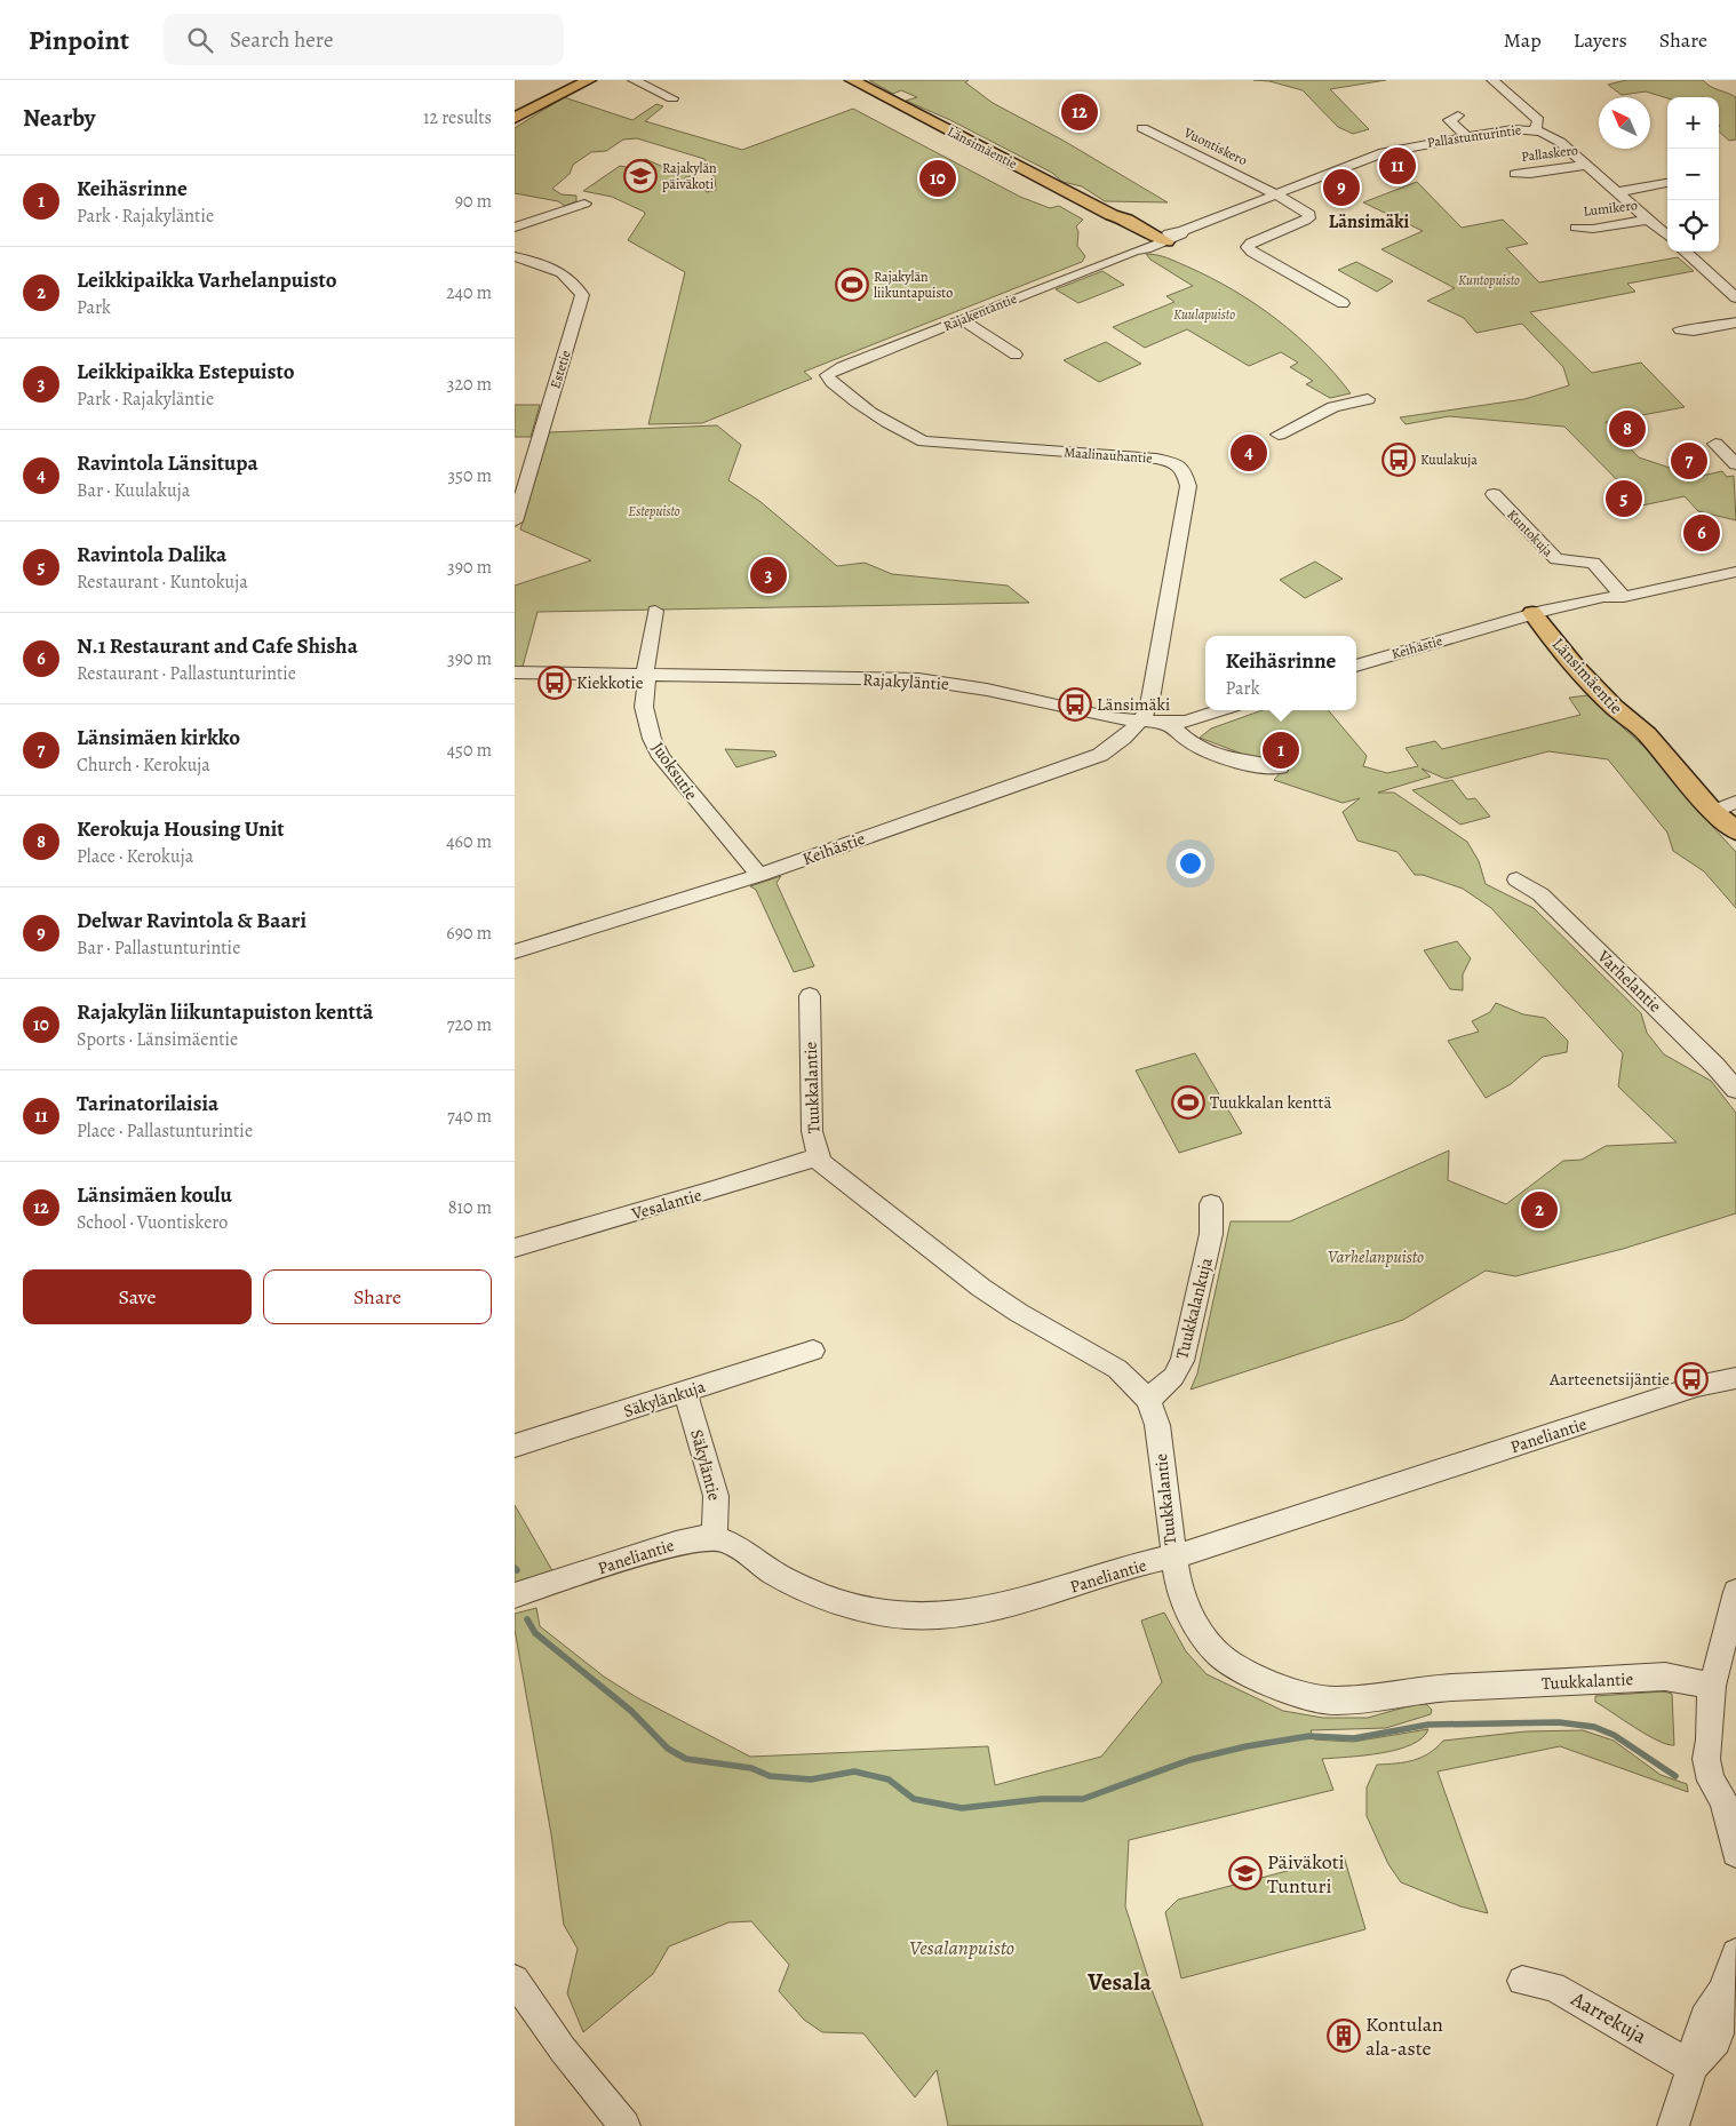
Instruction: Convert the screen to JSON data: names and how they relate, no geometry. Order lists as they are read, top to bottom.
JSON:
{
  "streets": {
    "main road": ["Länsimäentie"],
    "street": [
      "Pallastunturintie",
      "Vuontiskero",
      "Pallaskero",
      "Lumikero",
      "Rajakentäntie",
      "Estetie",
      "Maalinauhantie",
      "Kuntokuja",
      "Keihästie",
      "Rajakyläntie",
      "Juoksutie",
      "Varhelantie",
      "Tuukkalantie",
      "Vesalantie",
      "Tuukkalankuja",
      "Säkylänkuja",
      "Paneliantie",
      "Säkyläntie",
      "Aarrekuja"
    ]
  },
  "crossings": [
    ["Pallastunturintie", "Vuontiskero"],
    ["Pallastunturintie", "Länsimäentie"],
    ["Pallastunturintie", "Pallaskero"],
    ["Pallastunturintie", "Lumikero"],
    ["Pallastunturintie", "Rajakentäntie"],
    ["Länsimäentie", "Rajakentäntie"],
    ["Länsimäentie", "Keihästie"],
    ["Rajakentäntie", "Maalinauhantie"],
    ["Maalinauhantie", "Keihästie"],
    ["Maalinauhantie", "Rajakyläntie"],
    ["Keihästie", "Rajakyläntie"],
    ["Keihästie", "Juoksutie"],
    ["Rajakyläntie", "Juoksutie"],
    ["Tuukkalantie", "Vesalantie"],
    ["Tuukkalantie", "Tuukkalankuja"],
    ["Tuukkalantie", "Paneliantie"],
    ["Säkylänkuja", "Säkyläntie"],
    ["Paneliantie", "Säkyläntie"]
  ],
  "districts": ["Länsimäki", "Vesala"],
  "parks": [
    "Kuntopuisto",
    "Kuulapuisto",
    "Estepuisto",
    "Varhelanpuisto",
    "Vesalanpuisto"
  ],
  "places": {
    "school or university": ["Rajakylän päiväkoti", "Päiväkoti Tunturi"],
    "sports": ["Rajakylän liikuntapuisto", "Tuukkalan kenttä"],
    "bus stop": [
      "Kuulakuja",
      "Kiekkotie",
      "Länsimäki",
      "Aarteenetsijäntie"
    ],
    "building": ["Kontulan ala-aste"]
  },
  "north": "top left",
  "page": {
    "header": "Pinpoint",
    "search": "Search here",
    "nav": ["Map", "Layers", "Share"],
    "heading": ["Nearby", "12 results"],
    "pins": [
      "12",
      "11",
      "10",
      "9",
      "8",
      "4",
      "7",
      "5",
      "6",
      "3",
      "1",
      "2"
    ],
    "map_buttons": ["+", "−"],
    "list": [
      {
        "mark": "1",
        "name": "Keihäsrinne",
        "note": "Park · Rajakyläntie",
        "value": "90 m"
      },
      {
        "mark": "2",
        "name": "Leikkipaikka Varhelanpuisto",
        "note": "Park",
        "value": "240 m"
      },
      {
        "mark": "3",
        "name": "Leikkipaikka Estepuisto",
        "note": "Park · Rajakyläntie",
        "value": "320 m"
      },
      {
        "mark": "4",
        "name": "Ravintola Länsitupa",
        "note": "Bar · Kuulakuja",
        "value": "350 m"
      },
      {
        "mark": "5",
        "name": "Ravintola Dalika",
        "note": "Restaurant · Kuntokuja",
        "value": "390 m"
      },
      {
        "mark": "6",
        "name": "N.1 Restaurant and Cafe Shisha",
        "note": "Restaurant · Pallastunturintie",
        "value": "390 m"
      },
      {
        "mark": "7",
        "name": "Länsimäen kirkko",
        "note": "Church · Kerokuja",
        "value": "450 m"
      },
      {
        "mark": "8",
        "name": "Kerokuja Housing Unit",
        "note": "Place · Kerokuja",
        "value": "460 m"
      },
      {
        "mark": "9",
        "name": "Delwar Ravintola & Baari",
        "note": "Bar · Pallastunturintie",
        "value": "690 m"
      },
      {
        "mark": "10",
        "name": "Rajakylän liikuntapuiston kenttä",
        "note": "Sports · Länsimäentie",
        "value": "720 m"
      },
      {
        "mark": "11",
        "name": "Tarinatorilaisia",
        "note": "Place · Pallastunturintie",
        "value": "740 m"
      },
      {
        "mark": "12",
        "name": "Länsimäen koulu",
        "note": "School · Vuontiskero",
        "value": "810 m"
      }
    ],
    "popup": ["Keihäsrinne", "Park"],
    "buttons": ["Save", "Share"]
  }
}
